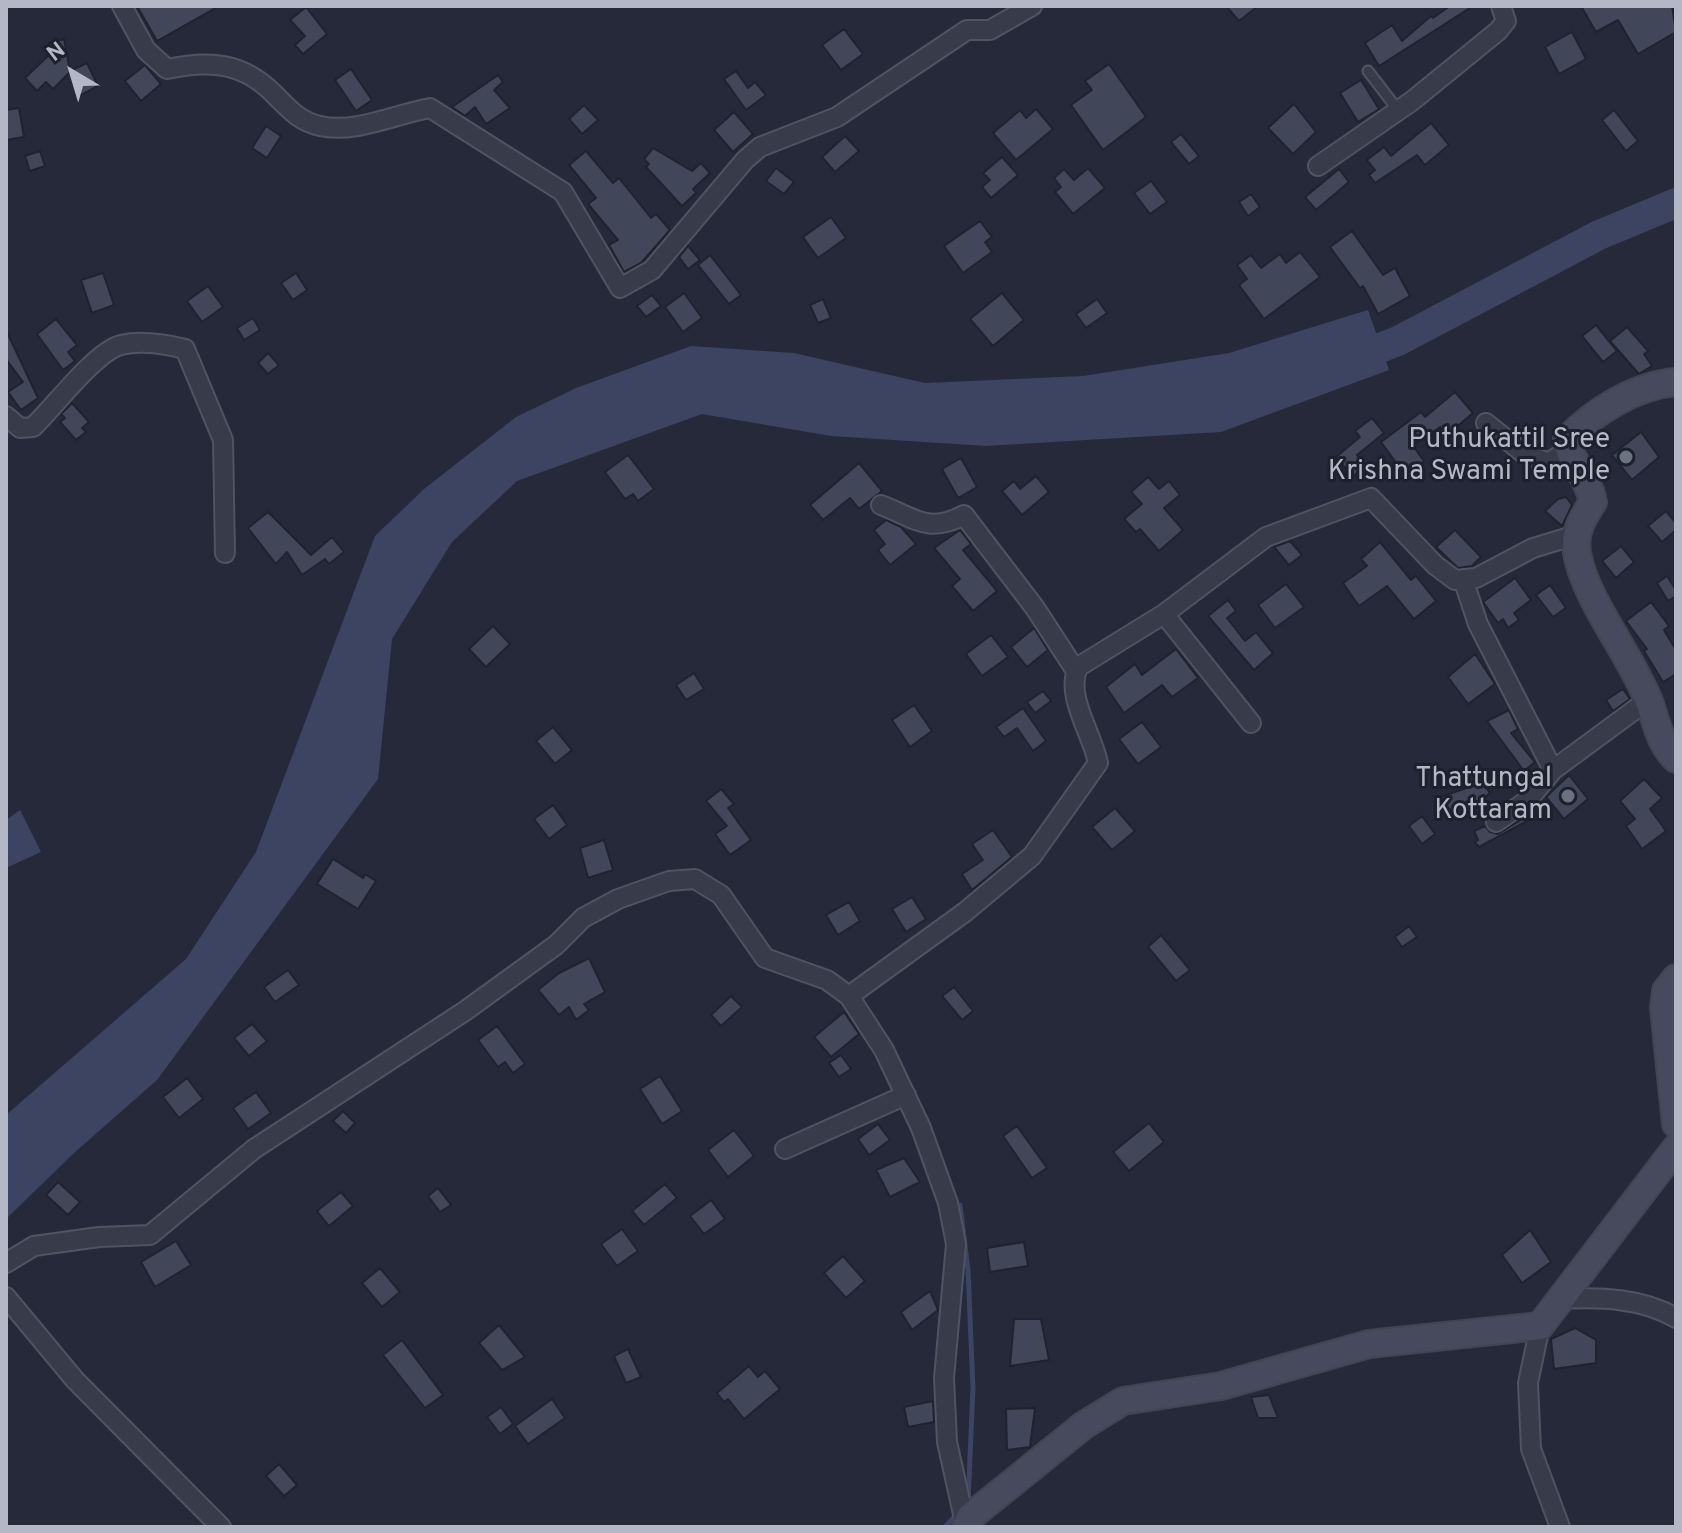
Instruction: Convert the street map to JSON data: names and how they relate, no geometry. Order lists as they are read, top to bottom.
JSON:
{
  "places": ["Puthukattil Sree Krishna Swami Temple", "Thattungal Kottaram"],
  "north": "top left"
}
